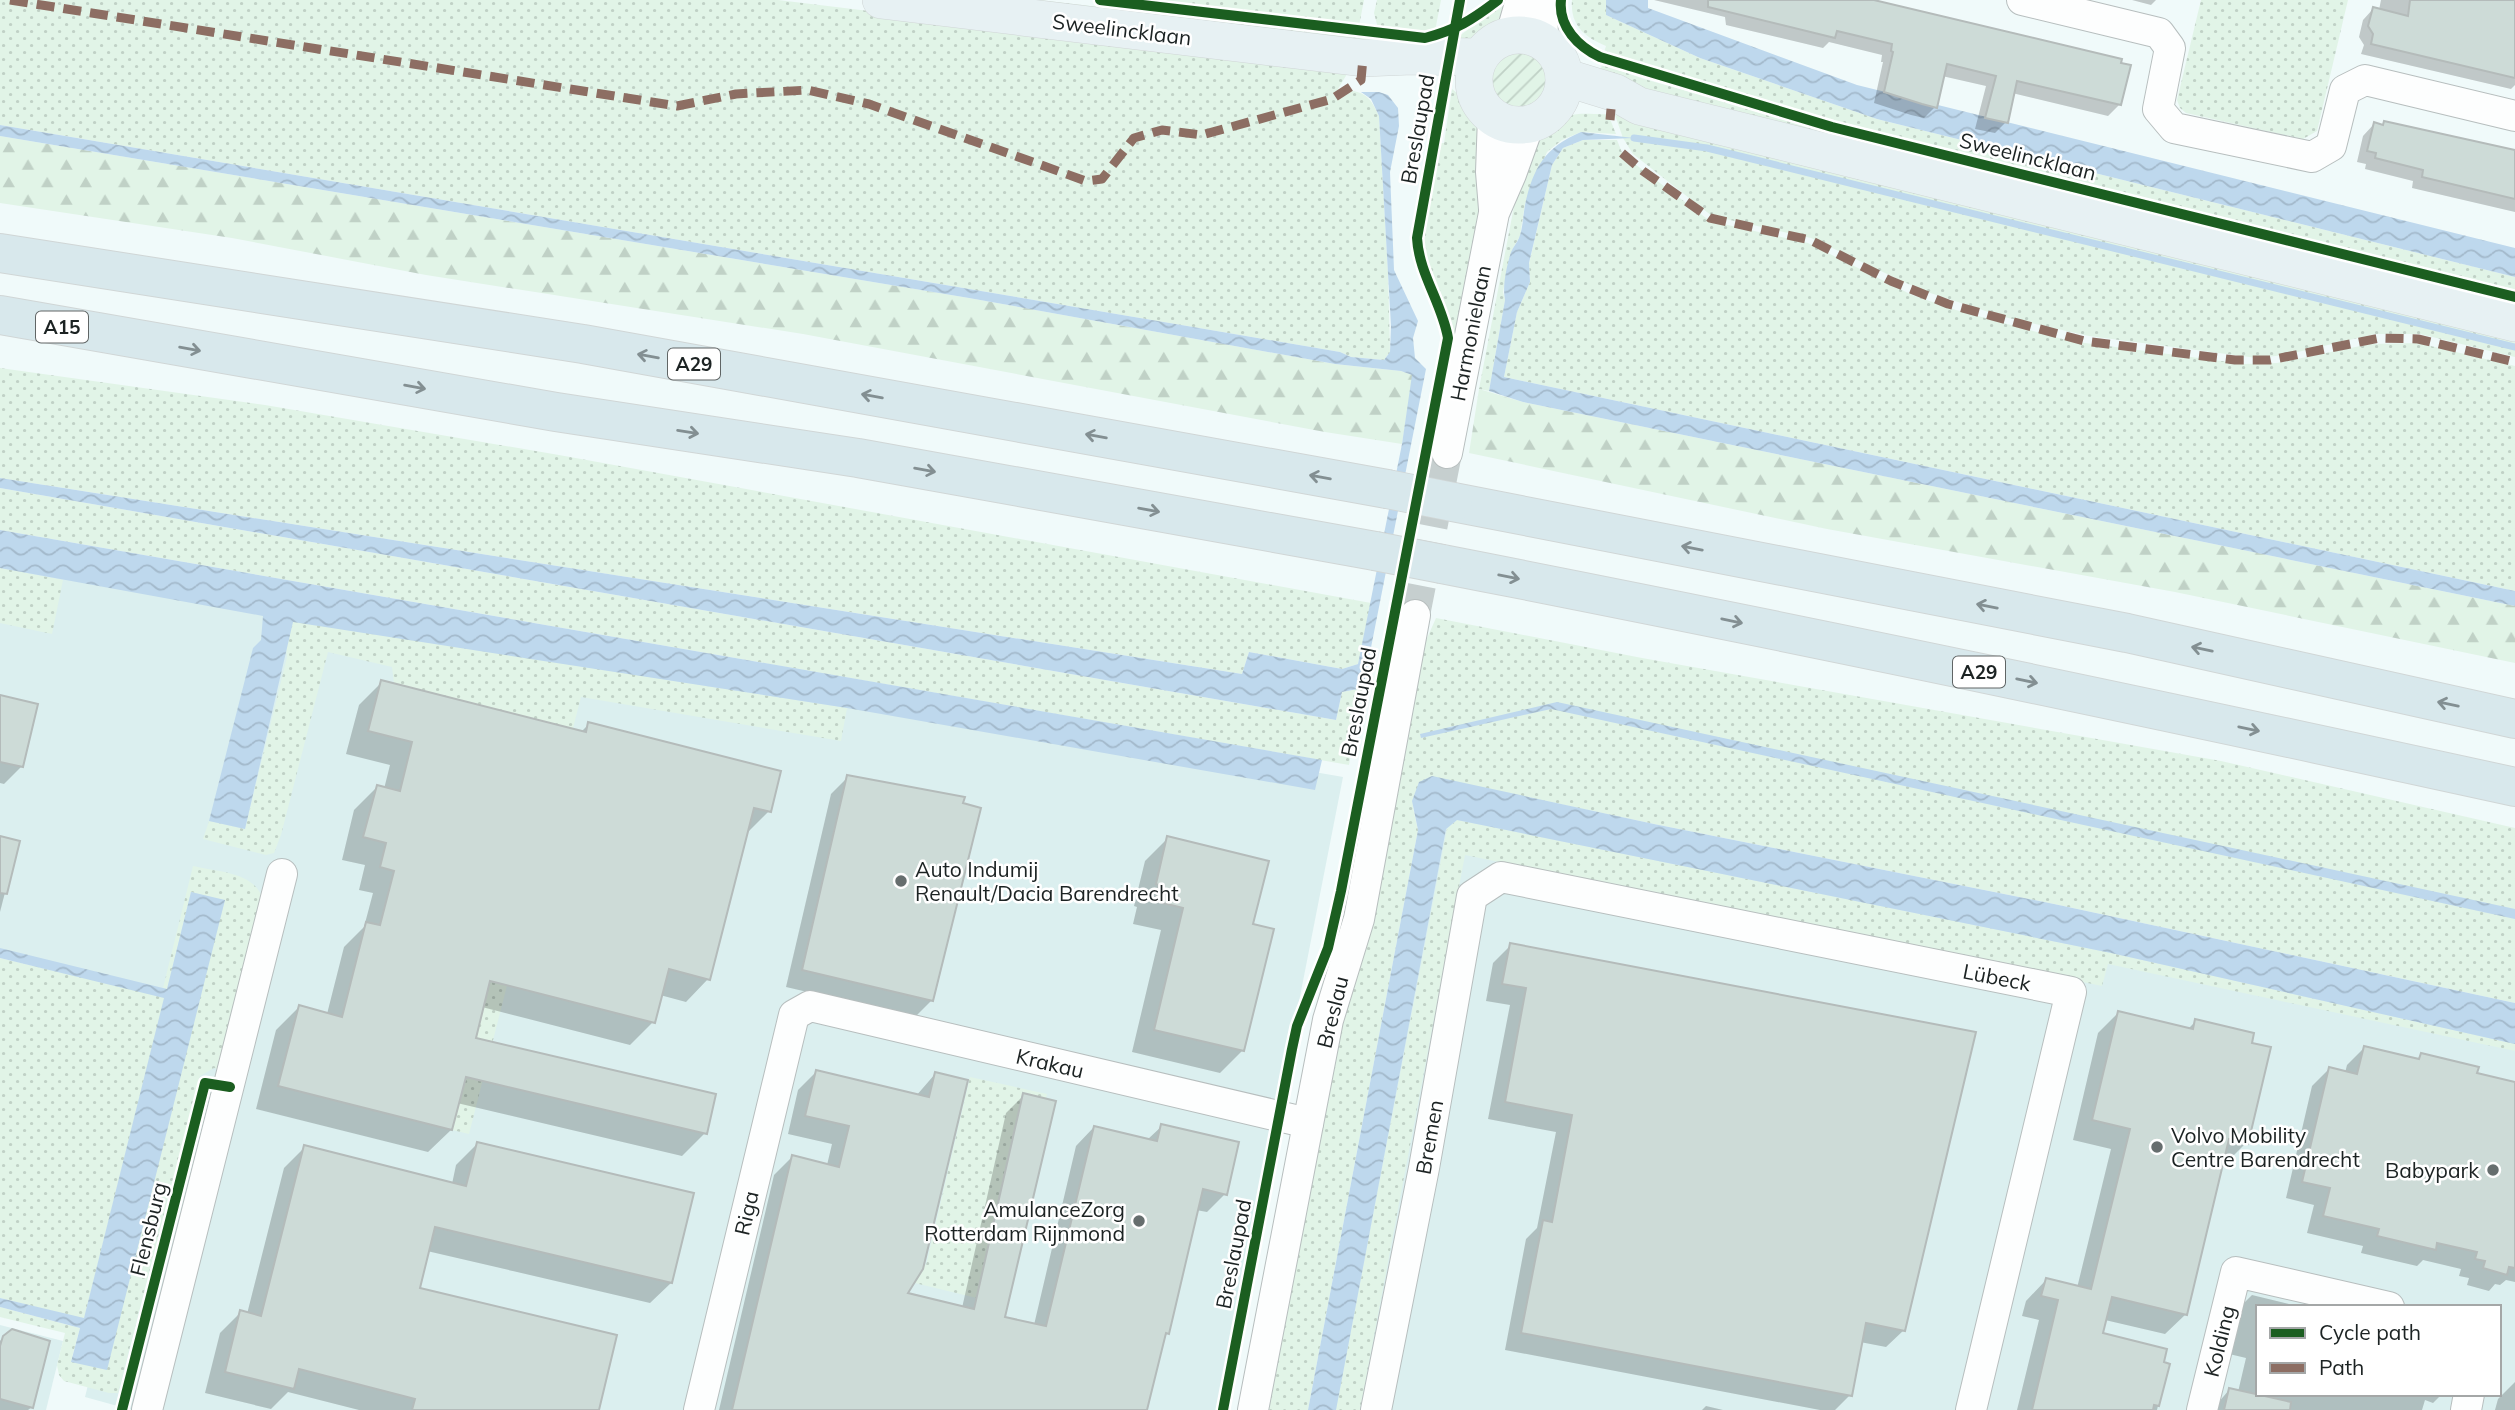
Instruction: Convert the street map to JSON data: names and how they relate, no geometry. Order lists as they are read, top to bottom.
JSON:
{
  "streets": {
    "highway": ["A15", "A29"],
    "main road": ["Sweelincklaan"],
    "street": [
      "Harmonielaan",
      "Lübeck",
      "Breslau",
      "Krakau",
      "Bremen",
      "Riga",
      "Flensburg",
      "Kolding"
    ],
    "cycle path": ["Breslaupad"]
  },
  "crossings": [
    ["Sweelincklaan", "Harmonielaan"],
    ["A15", "A29"],
    ["Lübeck", "Bremen"],
    ["Breslau", "Krakau"],
    ["Krakau", "Riga"]
  ],
  "places": [
    "Auto Indumij Renault/Dacia Barendrecht",
    "Volvo Mobility Centre Barendrecht",
    "Babypark",
    "AmulanceZorg Rotterdam Rijnmond"
  ],
  "legend": ["Cycle path", "Path"]
}
